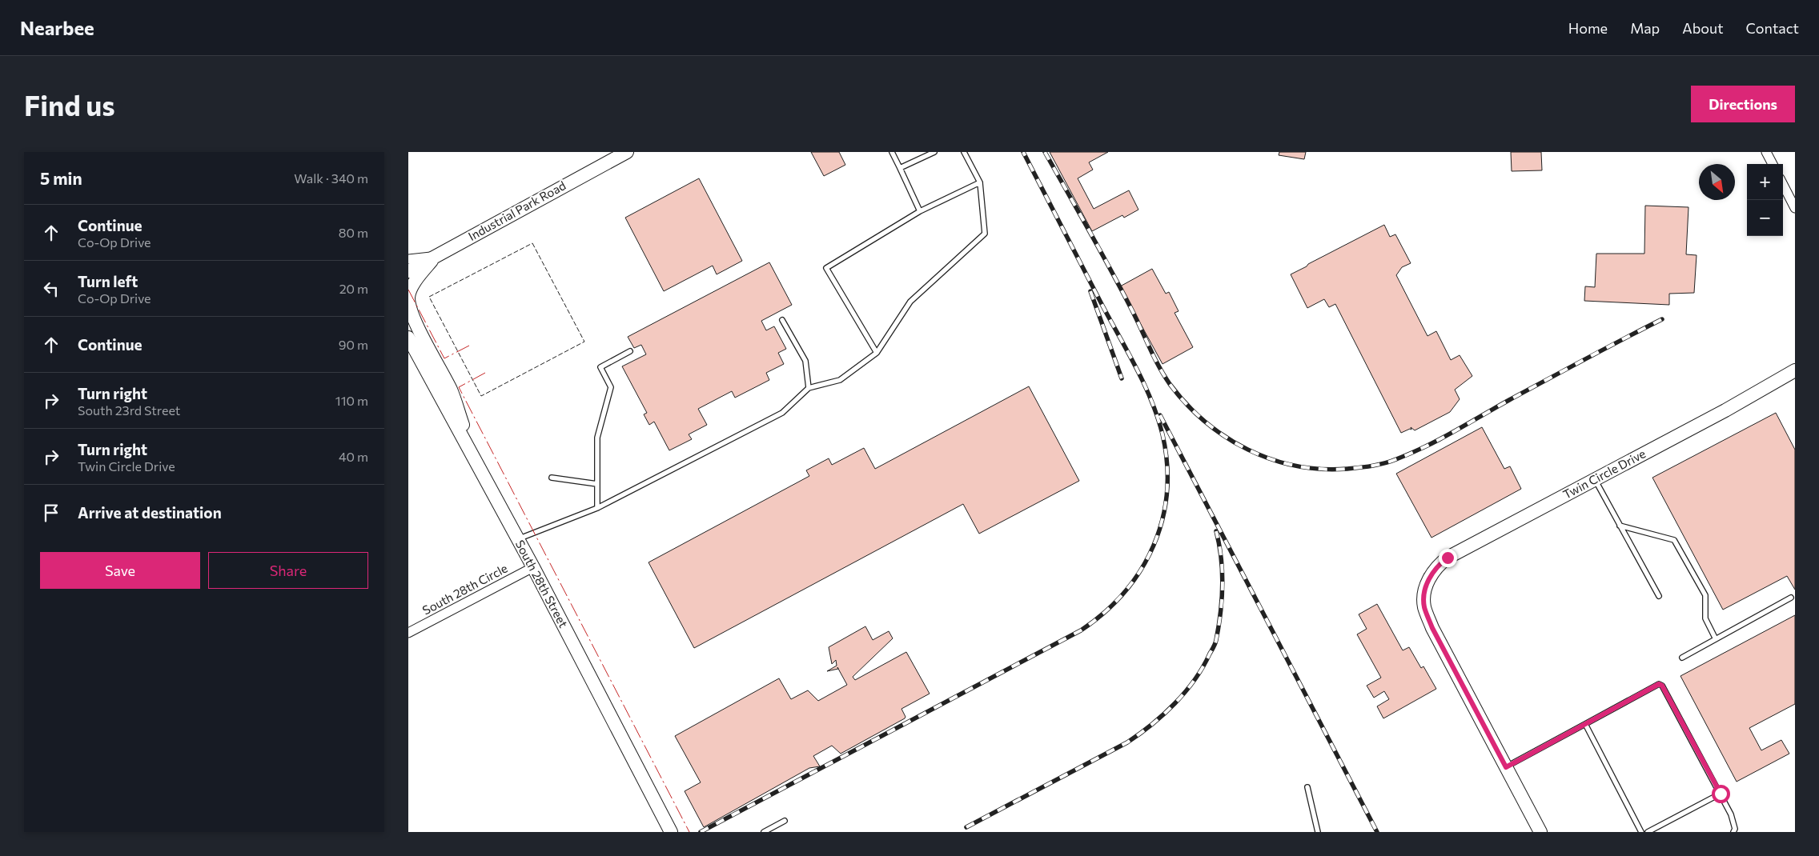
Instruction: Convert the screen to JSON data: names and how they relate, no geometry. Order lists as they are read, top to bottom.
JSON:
{
  "streets": {
    "street": [
      "Industrial Park Road",
      "Twin Circle Drive",
      "South 28th Street",
      "South 28th Circle"
    ]
  },
  "crossings": [
    ["South 28th Street", "South 28th Circle"]
  ],
  "north": "bottom right",
  "page": {
    "header": "Nearbee",
    "nav": [
      "Home",
      "Map",
      "About",
      "Contact"
    ],
    "buttons": [
      "Directions",
      ["Save", "Share"]
    ],
    "title": "Find us",
    "heading": ["5 min", "Walk · 340 m"],
    "map_buttons": ["+", "−"],
    "list": [
      ["Continue", "Co-Op Drive", "80 m"],
      ["Turn left", "Co-Op Drive", "20 m"],
      ["Continue", "90 m"],
      ["Turn right", "South 23rd Street", "110 m"],
      ["Turn right", "Twin Circle Drive", "40 m"],
      "Arrive at destination"
    ]
  }
}
